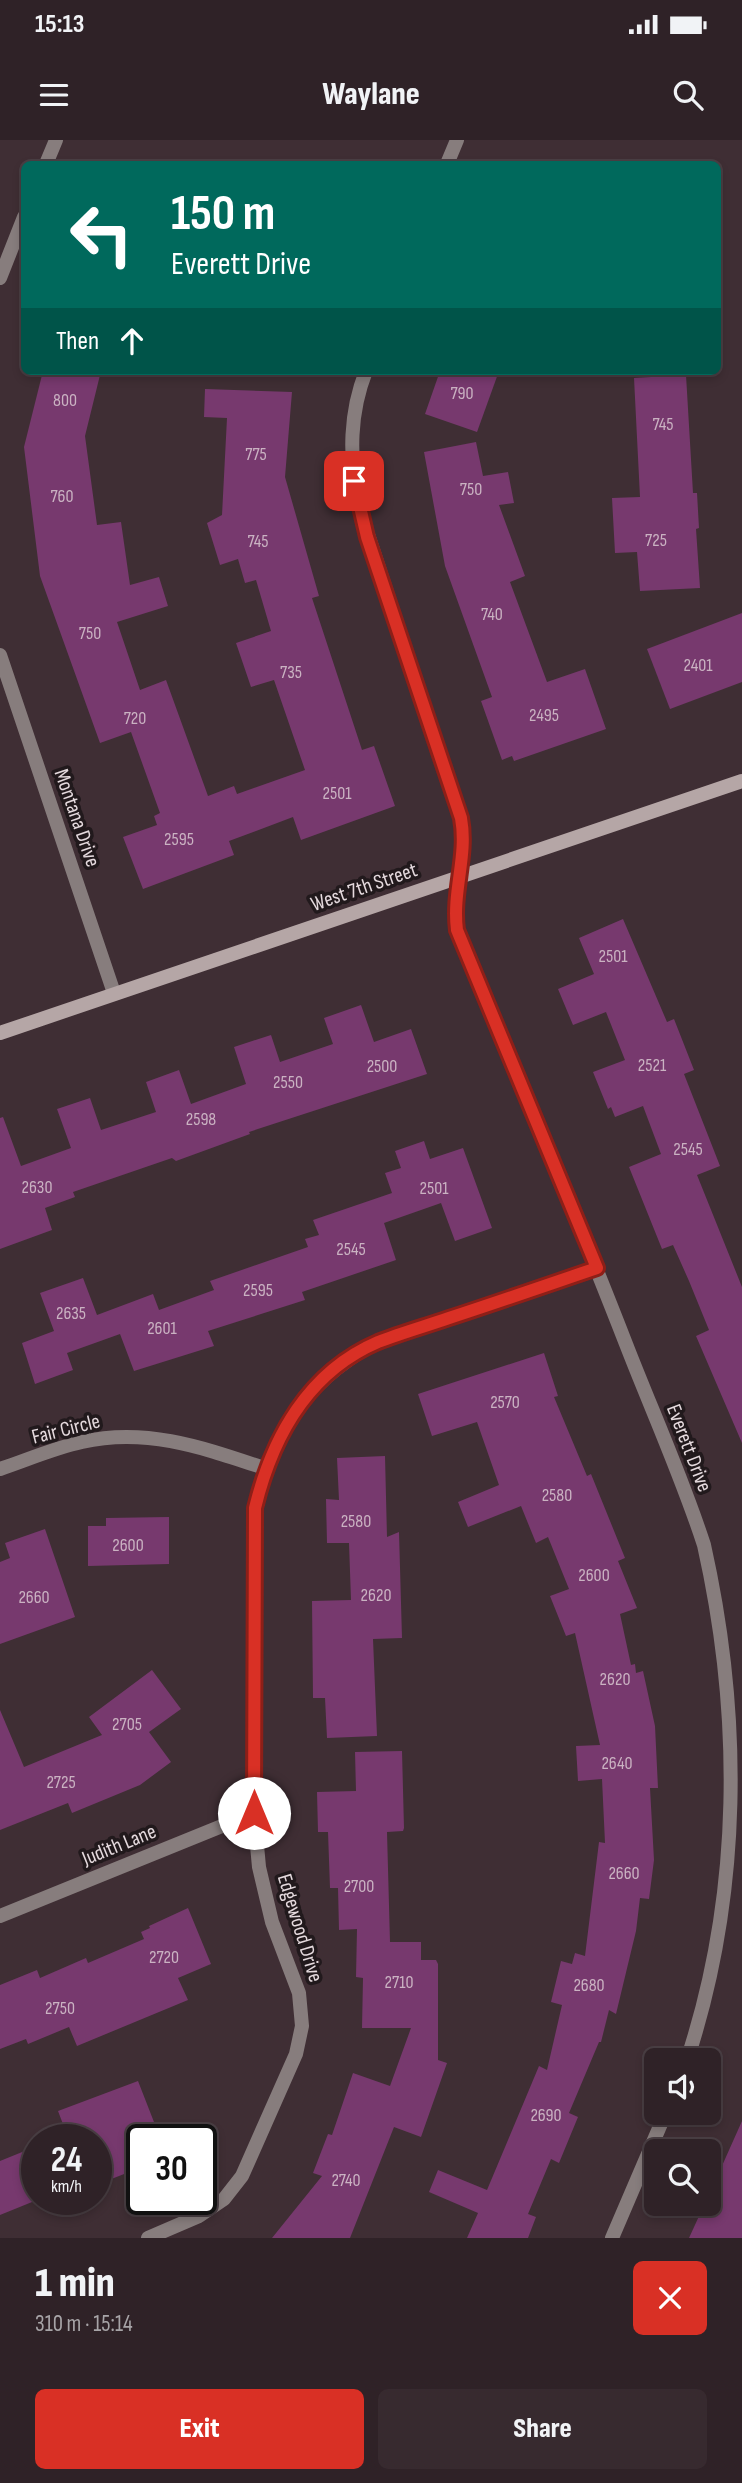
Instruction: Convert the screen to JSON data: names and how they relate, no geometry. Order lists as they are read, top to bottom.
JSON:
{
  "streets": {
    "main road": ["West 7th Street"],
    "street": [
      "Montana Drive",
      "Fair Circle",
      "Everett Drive",
      "Judith Lane",
      "Edgewood Drive"
    ]
  },
  "crossings": [
    ["Montana Drive", "West 7th Street"],
    ["West 7th Street", "Everett Drive"],
    ["Fair Circle", "Edgewood Drive"],
    ["Everett Drive", "Edgewood Drive"],
    ["Judith Lane", "Edgewood Drive"]
  ],
  "house_numbers": [
    "790",
    "800",
    "745",
    "775",
    "750",
    "760",
    "725",
    "745",
    "740",
    "750",
    "2401",
    "735",
    "2495",
    "720",
    "2501",
    "2595",
    "2501",
    "2521",
    "2500",
    "2550",
    "2598",
    "2545",
    "2630",
    "2501",
    "2545",
    "2595",
    "2635",
    "2601",
    "2570",
    "2580",
    "2580",
    "2600",
    "2600",
    "2620",
    "2660",
    "2620",
    "2705",
    "2640",
    "2725",
    "2660",
    "2700",
    "2720",
    "2710",
    "2680",
    "2750",
    "2690",
    "2740"
  ],
  "page": {
    "status": "15:13",
    "header": "Waylane",
    "turn": ["150 m", "Everett Drive"],
    "then": "Then",
    "speed": "24 km/h",
    "limit": "30",
    "heading": ["1 min", "310 m · 15:14"],
    "buttons": ["Exit", "Share"]
  }
}
